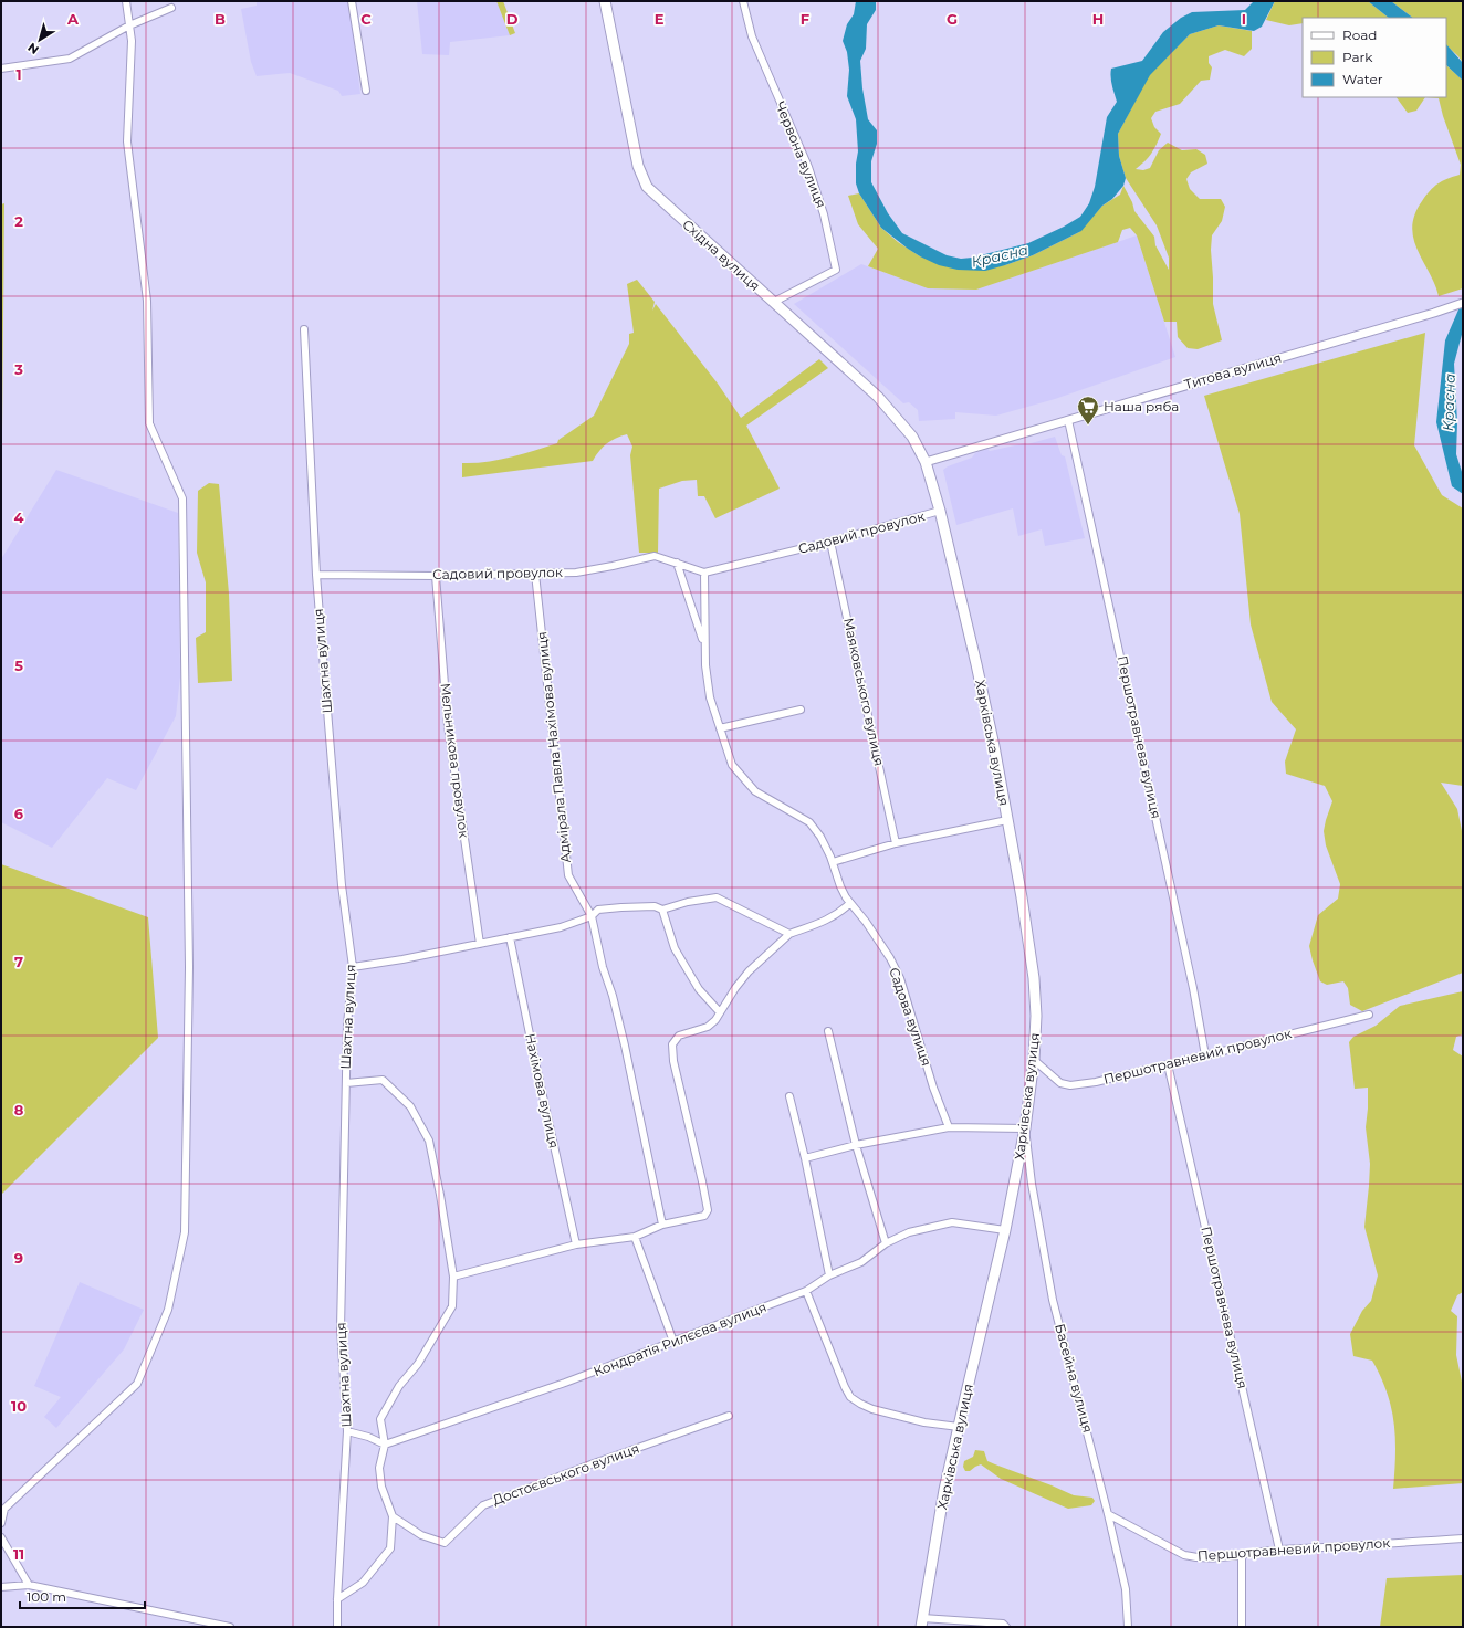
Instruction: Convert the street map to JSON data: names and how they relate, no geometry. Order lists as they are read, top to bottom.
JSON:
{
  "streets": {
    "main road": ["Східна вулиця", "Харківська вулиця"],
    "street": [
      "Червона вулиця",
      "Титова вулиця",
      "Садовий провулок",
      "Шахтна вулиця",
      "Маяковського вулиця",
      "Першотравнева вулиця",
      "Адмірала Павла Нахімова вулиця",
      "Мельникова провулок",
      "Садова вулиця",
      "Першотравневий провулок",
      "Нахімова вулиця",
      "Кондратія Рилєєва вулиця",
      "Басейна вулиця",
      "Достоєвського вулиця"
    ]
  },
  "crossings": [
    ["Червона вулиця", "Східна вулиця"],
    ["Східна вулиця", "Титова вулиця"],
    ["Східна вулиця", "Харківська вулиця"],
    ["Титова вулиця", "Першотравнева вулиця"],
    ["Титова вулиця", "Харківська вулиця"],
    ["Садовий провулок", "Шахтна вулиця"],
    ["Садовий провулок", "Маяковського вулиця"],
    ["Садовий провулок", "Харківська вулиця"],
    ["Садовий провулок", "Адмірала Павла Нахімова вулиця"],
    ["Садовий провулок", "Мельникова провулок"],
    ["Садовий провулок", "Садова вулиця"],
    ["Першотравнева вулиця", "Першотравневий провулок"],
    ["Харківська вулиця", "Першотравневий провулок"],
    ["Харківська вулиця", "Кондратія Рилєєва вулиця"],
    ["Харківська вулиця", "Басейна вулиця"],
    ["Першотравневий провулок", "Басейна вулиця"]
  ],
  "water": ["Красна"],
  "places": {
    "supermarket": ["Наша ряба"]
  },
  "legend": ["Road", "Park", "Water"],
  "scale_bar": "100 m",
  "north": "bottom left",
  "grid": {
    "columns": [
      "A",
      "B",
      "C",
      "D",
      "E",
      "F",
      "G",
      "H",
      "I"
    ],
    "rows": [
      "1",
      "2",
      "3",
      "4",
      "5",
      "6",
      "7",
      "8",
      "9",
      "10",
      "11"
    ]
  }
}
